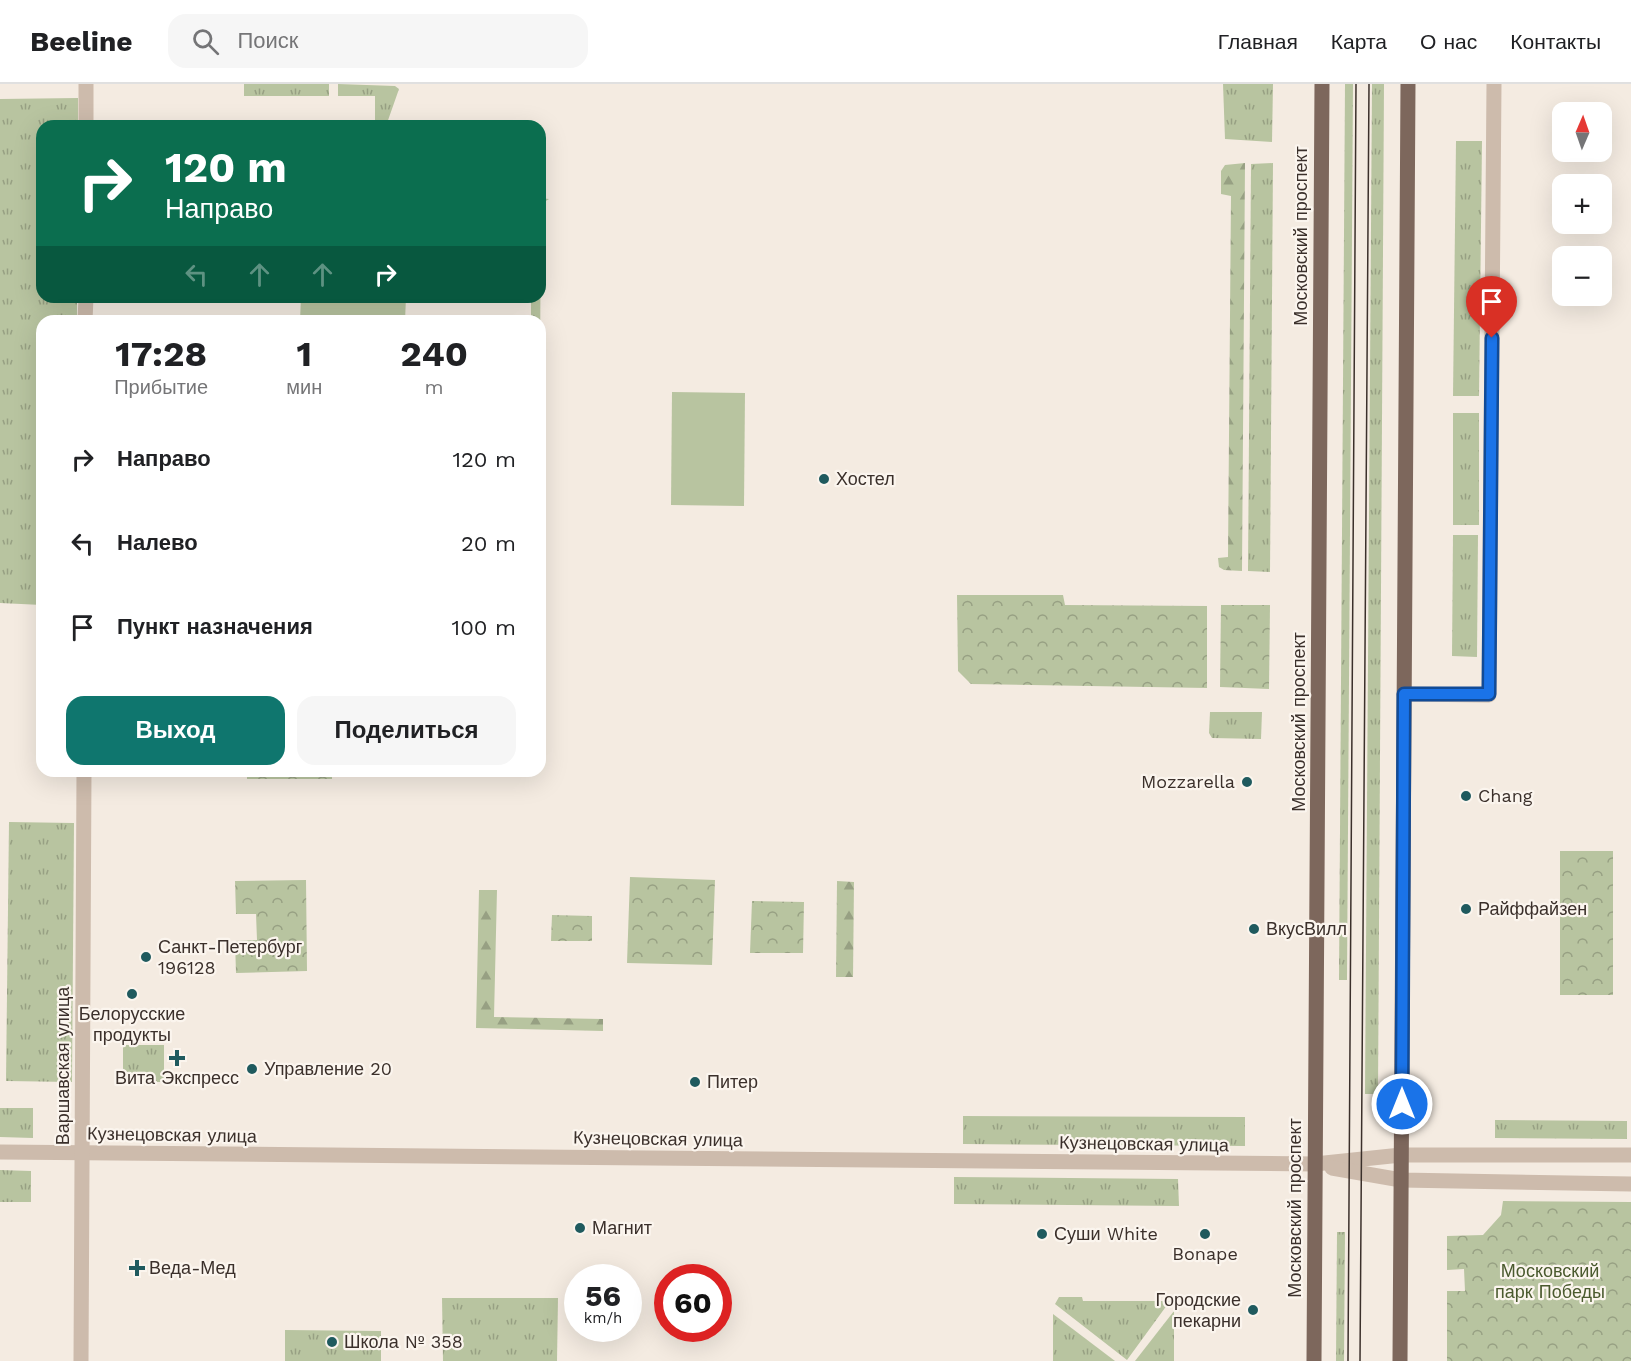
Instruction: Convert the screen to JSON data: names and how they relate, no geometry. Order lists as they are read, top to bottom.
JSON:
{
  "streets": {
    "main road": ["Московский проспект"],
    "street": ["Варшавская улица", "Кузнецовская улица"]
  },
  "crossings": [
    ["Московский проспект", "Кузнецовская улица"],
    ["Варшавская улица", "Кузнецовская улица"]
  ],
  "parks": ["Московский парк Победы"],
  "places": {
    "other": [
      "Хостел",
      "Mozzarella",
      "Chang",
      "Райффайзен",
      "ВкусВилл",
      "Санкт-Петербург 196128",
      "Белорусские продукты",
      "Управление 20",
      "Питер",
      "Магнит",
      "Суши White",
      "Bonape",
      "Городские пекарни",
      "Школа № 358"
    ],
    "health": ["Вита Экспресс", "Веда-Мед"]
  },
  "north": "top",
  "page": {
    "header": "Beeline",
    "search": "Поиск",
    "nav": [
      "Главная",
      "Карта",
      "О нас",
      "Контакты"
    ],
    "map_buttons": ["+", "−"],
    "turn": ["120 m", "Направо"],
    "eta": [
      "17:28",
      "Прибытие",
      "1",
      "мин",
      "240",
      "m"
    ],
    "list": [
      {
        "name": "Направо",
        "value": "120 m"
      },
      {
        "name": "Налево",
        "value": "20 m"
      },
      {
        "name": "Пункт назначения",
        "value": "100 m"
      }
    ],
    "buttons": ["Выход", "Поделиться"],
    "speed": "56 km/h",
    "limit": "60"
  }
}
